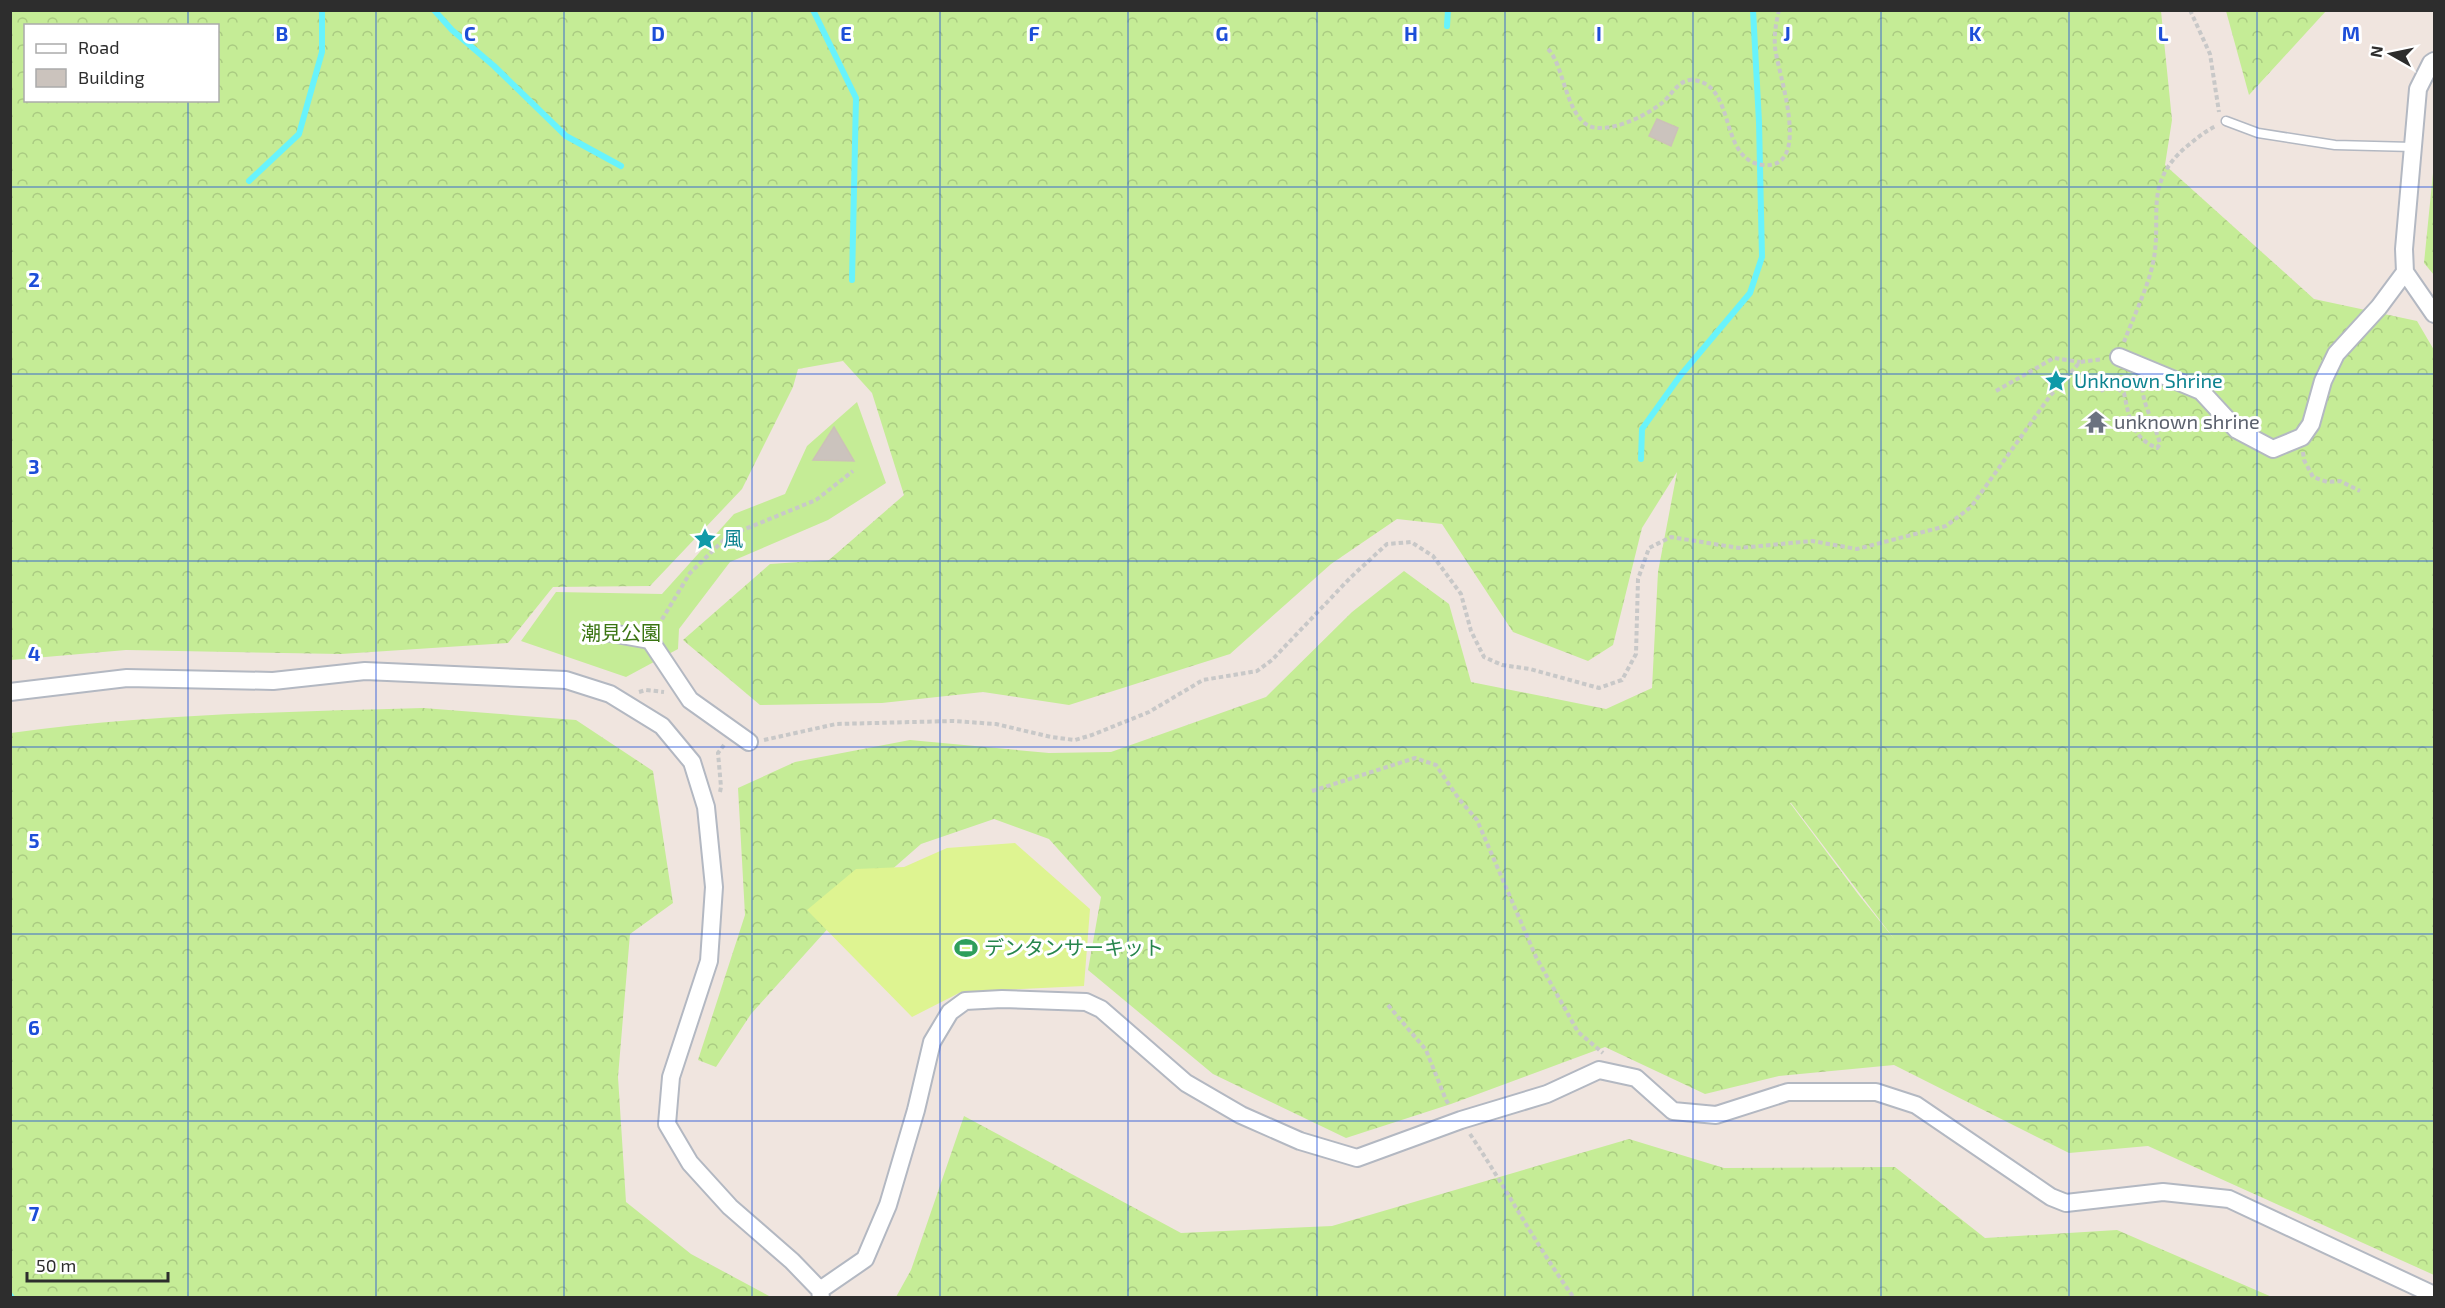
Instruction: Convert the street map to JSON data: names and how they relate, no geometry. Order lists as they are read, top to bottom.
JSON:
{
  "parks": ["潮見公園"],
  "places": {
    "place": ["Unknown Shrine", "風"],
    "temple": ["unknown shrine"],
    "sports": ["デンタンサーキット"]
  },
  "legend": ["Road", "Building"],
  "scale_bar": "50 m",
  "north": "left",
  "grid": {
    "columns": [
      "B",
      "C",
      "D",
      "E",
      "F",
      "G",
      "H",
      "I",
      "J",
      "K",
      "L",
      "M"
    ],
    "rows": [
      "2",
      "3",
      "4",
      "5",
      "6",
      "7"
    ]
  }
}
